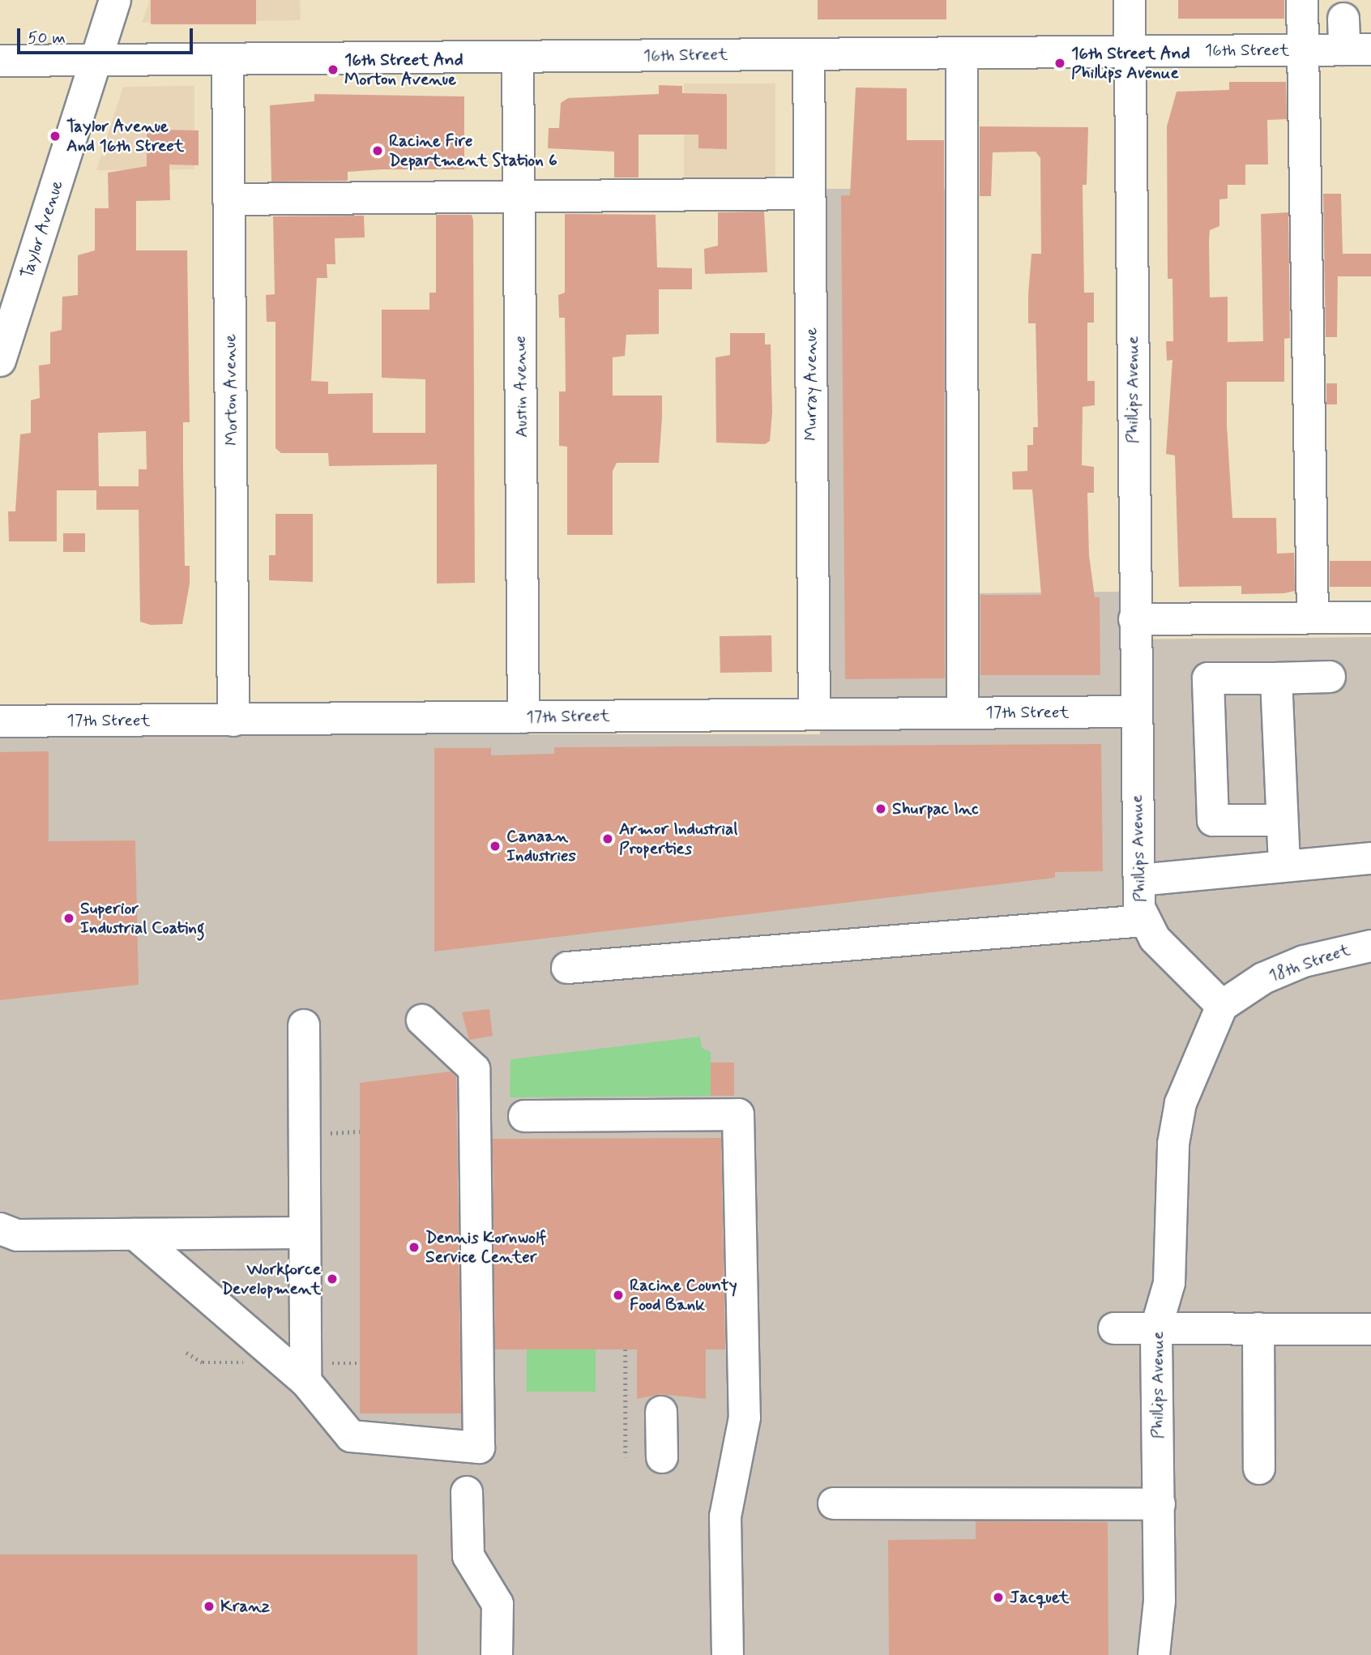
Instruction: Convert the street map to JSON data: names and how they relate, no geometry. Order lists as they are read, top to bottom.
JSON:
{
  "streets": {
    "street": [
      "16th Street",
      "Taylor Avenue",
      "Murray Avenue",
      "Austin Avenue",
      "Morton Avenue",
      "Phillips Avenue",
      "17th Street",
      "18th Street"
    ]
  },
  "crossings": [
    ["16th Street", "Taylor Avenue"],
    ["16th Street", "Murray Avenue"],
    ["16th Street", "Austin Avenue"],
    ["16th Street", "Morton Avenue"],
    ["16th Street", "Phillips Avenue"],
    ["Murray Avenue", "17th Street"],
    ["Austin Avenue", "17th Street"],
    ["Morton Avenue", "17th Street"],
    ["Phillips Avenue", "17th Street"],
    ["Phillips Avenue", "18th Street"]
  ],
  "places": [
    "16th Street And Phillips Avenue",
    "16th Street And Morton Avenue",
    "Taylor Avenue And 16th Street",
    "Racine Fire Department Station 6",
    "Shurpac Inc",
    "Armor Industrial Properties",
    "Canaan Industries",
    "Superior Industrial Coating",
    "Dennis Kornwolf Service Center",
    "Workforce Development",
    "Racine County Food Bank",
    "Jacquet",
    "Kranz"
  ],
  "scale_bar": "50 m"
}
